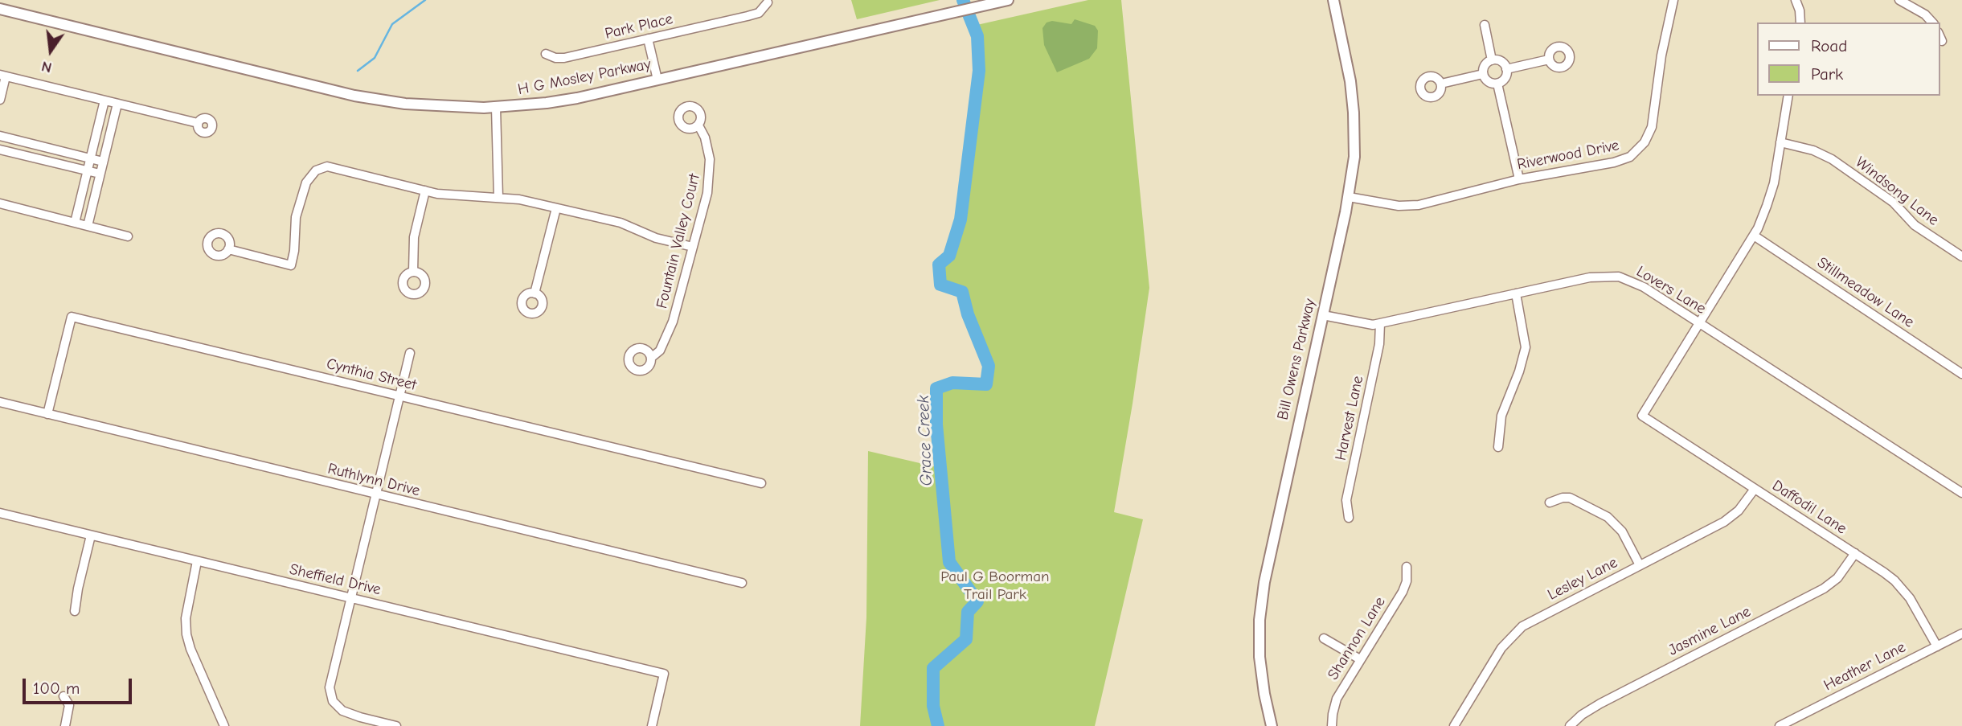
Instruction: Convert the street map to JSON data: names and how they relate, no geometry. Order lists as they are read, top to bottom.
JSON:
{
  "streets": {
    "main road": ["H G Mosley Parkway", "Bill Owens Parkway"],
    "street": [
      "Park Place",
      "Riverwood Drive",
      "Windsong Lane",
      "Fountain Valley Court",
      "Lovers Lane",
      "Stillmeadow Lane",
      "Cynthia Street",
      "Harvest Lane",
      "Ruthlynn Drive",
      "Daffodil Lane",
      "Lesley Lane",
      "Sheffield Drive",
      "Jasmine Lane",
      "Shannon Lane",
      "Heather Lane"
    ]
  },
  "crossings": [
    ["Riverwood Drive", "Bill Owens Parkway"],
    ["Lovers Lane", "Bill Owens Parkway"],
    ["Lovers Lane", "Harvest Lane"],
    ["Lovers Lane", "Daffodil Lane"],
    ["Cynthia Street", "Ruthlynn Drive"],
    ["Daffodil Lane", "Lesley Lane"],
    ["Daffodil Lane", "Jasmine Lane"],
    ["Daffodil Lane", "Heather Lane"]
  ],
  "water": ["Grace Creek"],
  "parks": ["Paul G Boorman Trail Park"],
  "legend": ["Road", "Park"],
  "scale_bar": "100 m",
  "north": "bottom"
}
